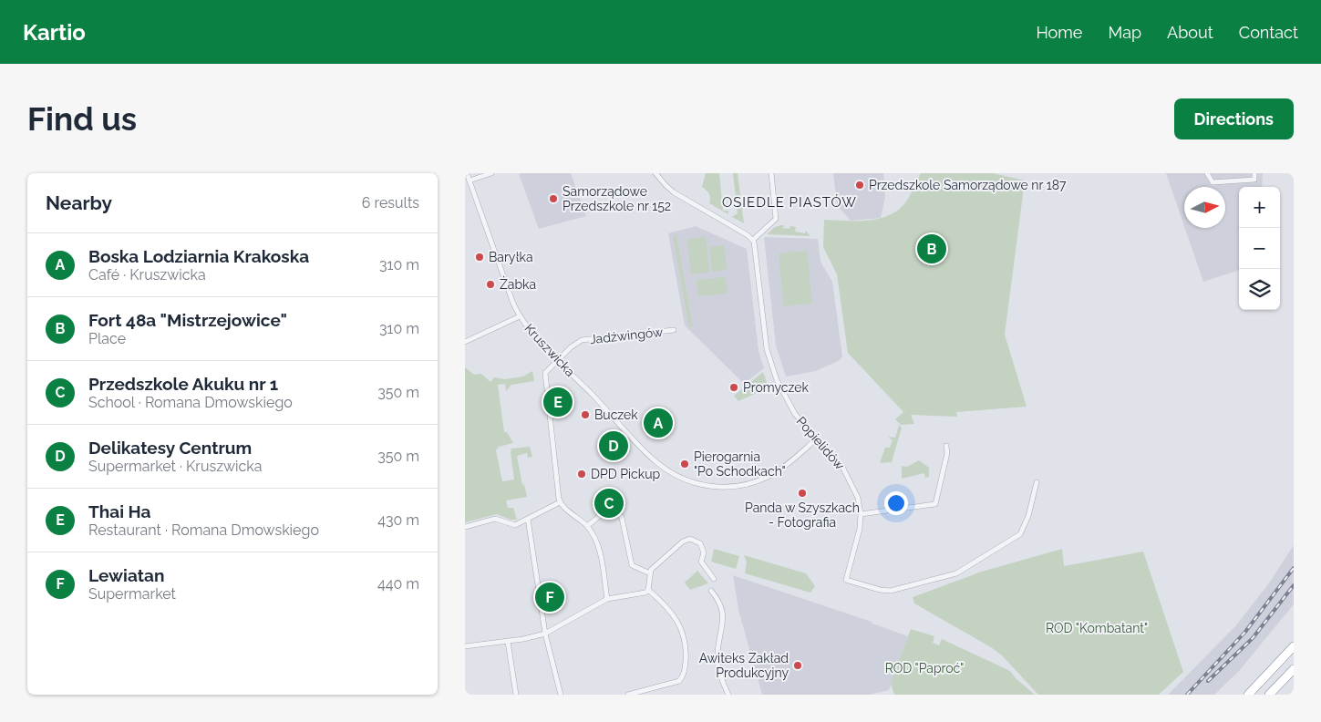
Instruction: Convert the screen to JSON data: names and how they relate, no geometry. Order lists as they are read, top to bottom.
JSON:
{
  "streets": {
    "street": ["Jadźwingów", "Kruszwicka", "Popielidów"]
  },
  "crossings": [
    ["Jadźwingów", "Kruszwicka"],
    ["Kruszwicka", "Popielidów"]
  ],
  "districts": ["OSIEDLE PIASTÓW"],
  "parks": ["ROD \"Kombatant\"", "ROD \"Paproć\""],
  "places": [
    "Przedszkole Samorządowe nr 187",
    "Samorządowe Przedszkole nr 152",
    "Baryłka",
    "Żabka",
    "Promyczek",
    "Buczek",
    "Pierogarnia \"Po Schodkach\"",
    "DPD Pickup",
    "Panda w Szyszkach - Fotografia",
    "Awiteks Zakład Produkcyjny"
  ],
  "north": "right",
  "page": {
    "header": "Kartio",
    "nav": [
      "Home",
      "Map",
      "About",
      "Contact"
    ],
    "buttons": "Directions",
    "title": "Find us",
    "heading": ["Nearby", "6 results"],
    "map_buttons": ["+", "−"],
    "list": [
      {
        "mark": "A",
        "name": "Boska Lodziarnia Krakoska",
        "note": "Café · Kruszwicka",
        "value": "310 m"
      },
      {
        "mark": "B",
        "name": "Fort 48a \"Mistrzejowice\"",
        "note": "Place",
        "value": "310 m"
      },
      {
        "mark": "C",
        "name": "Przedszkole Akuku nr 1",
        "note": "School · Romana Dmowskiego",
        "value": "350 m"
      },
      {
        "mark": "D",
        "name": "Delikatesy Centrum",
        "note": "Supermarket · Kruszwicka",
        "value": "350 m"
      },
      {
        "mark": "E",
        "name": "Thai Ha",
        "note": "Restaurant · Romana Dmowskiego",
        "value": "430 m"
      },
      {
        "mark": "F",
        "name": "Lewiatan",
        "note": "Supermarket",
        "value": "440 m"
      }
    ],
    "pins": [
      "B",
      "E",
      "A",
      "D",
      "C",
      "F"
    ]
  }
}
